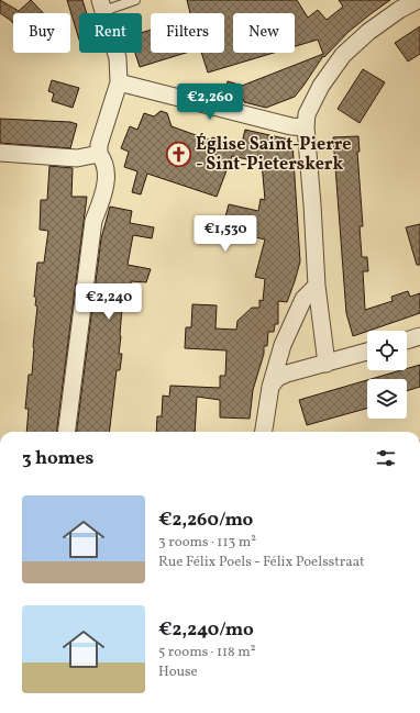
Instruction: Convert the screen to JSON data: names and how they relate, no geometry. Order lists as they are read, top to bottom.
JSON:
{
  "places": {
    "church": ["Église Saint-Pierre - Sint-Pieterskerk"]
  },
  "page": {
    "chip": [
      "Buy",
      "Rent",
      "Filters",
      "New"
    ],
    "price": ["€2,260", "€1,530", "€2,240"],
    "heading": "3 homes",
    "list": [
      {
        "name": "€2,260/mo",
        "note": "3 rooms · 113 m² · Rue Félix Poels - Félix Poelsstraat"
      },
      {
        "name": "€2,240/mo",
        "note": "5 rooms · 118 m² · House"
      }
    ]
  }
}
